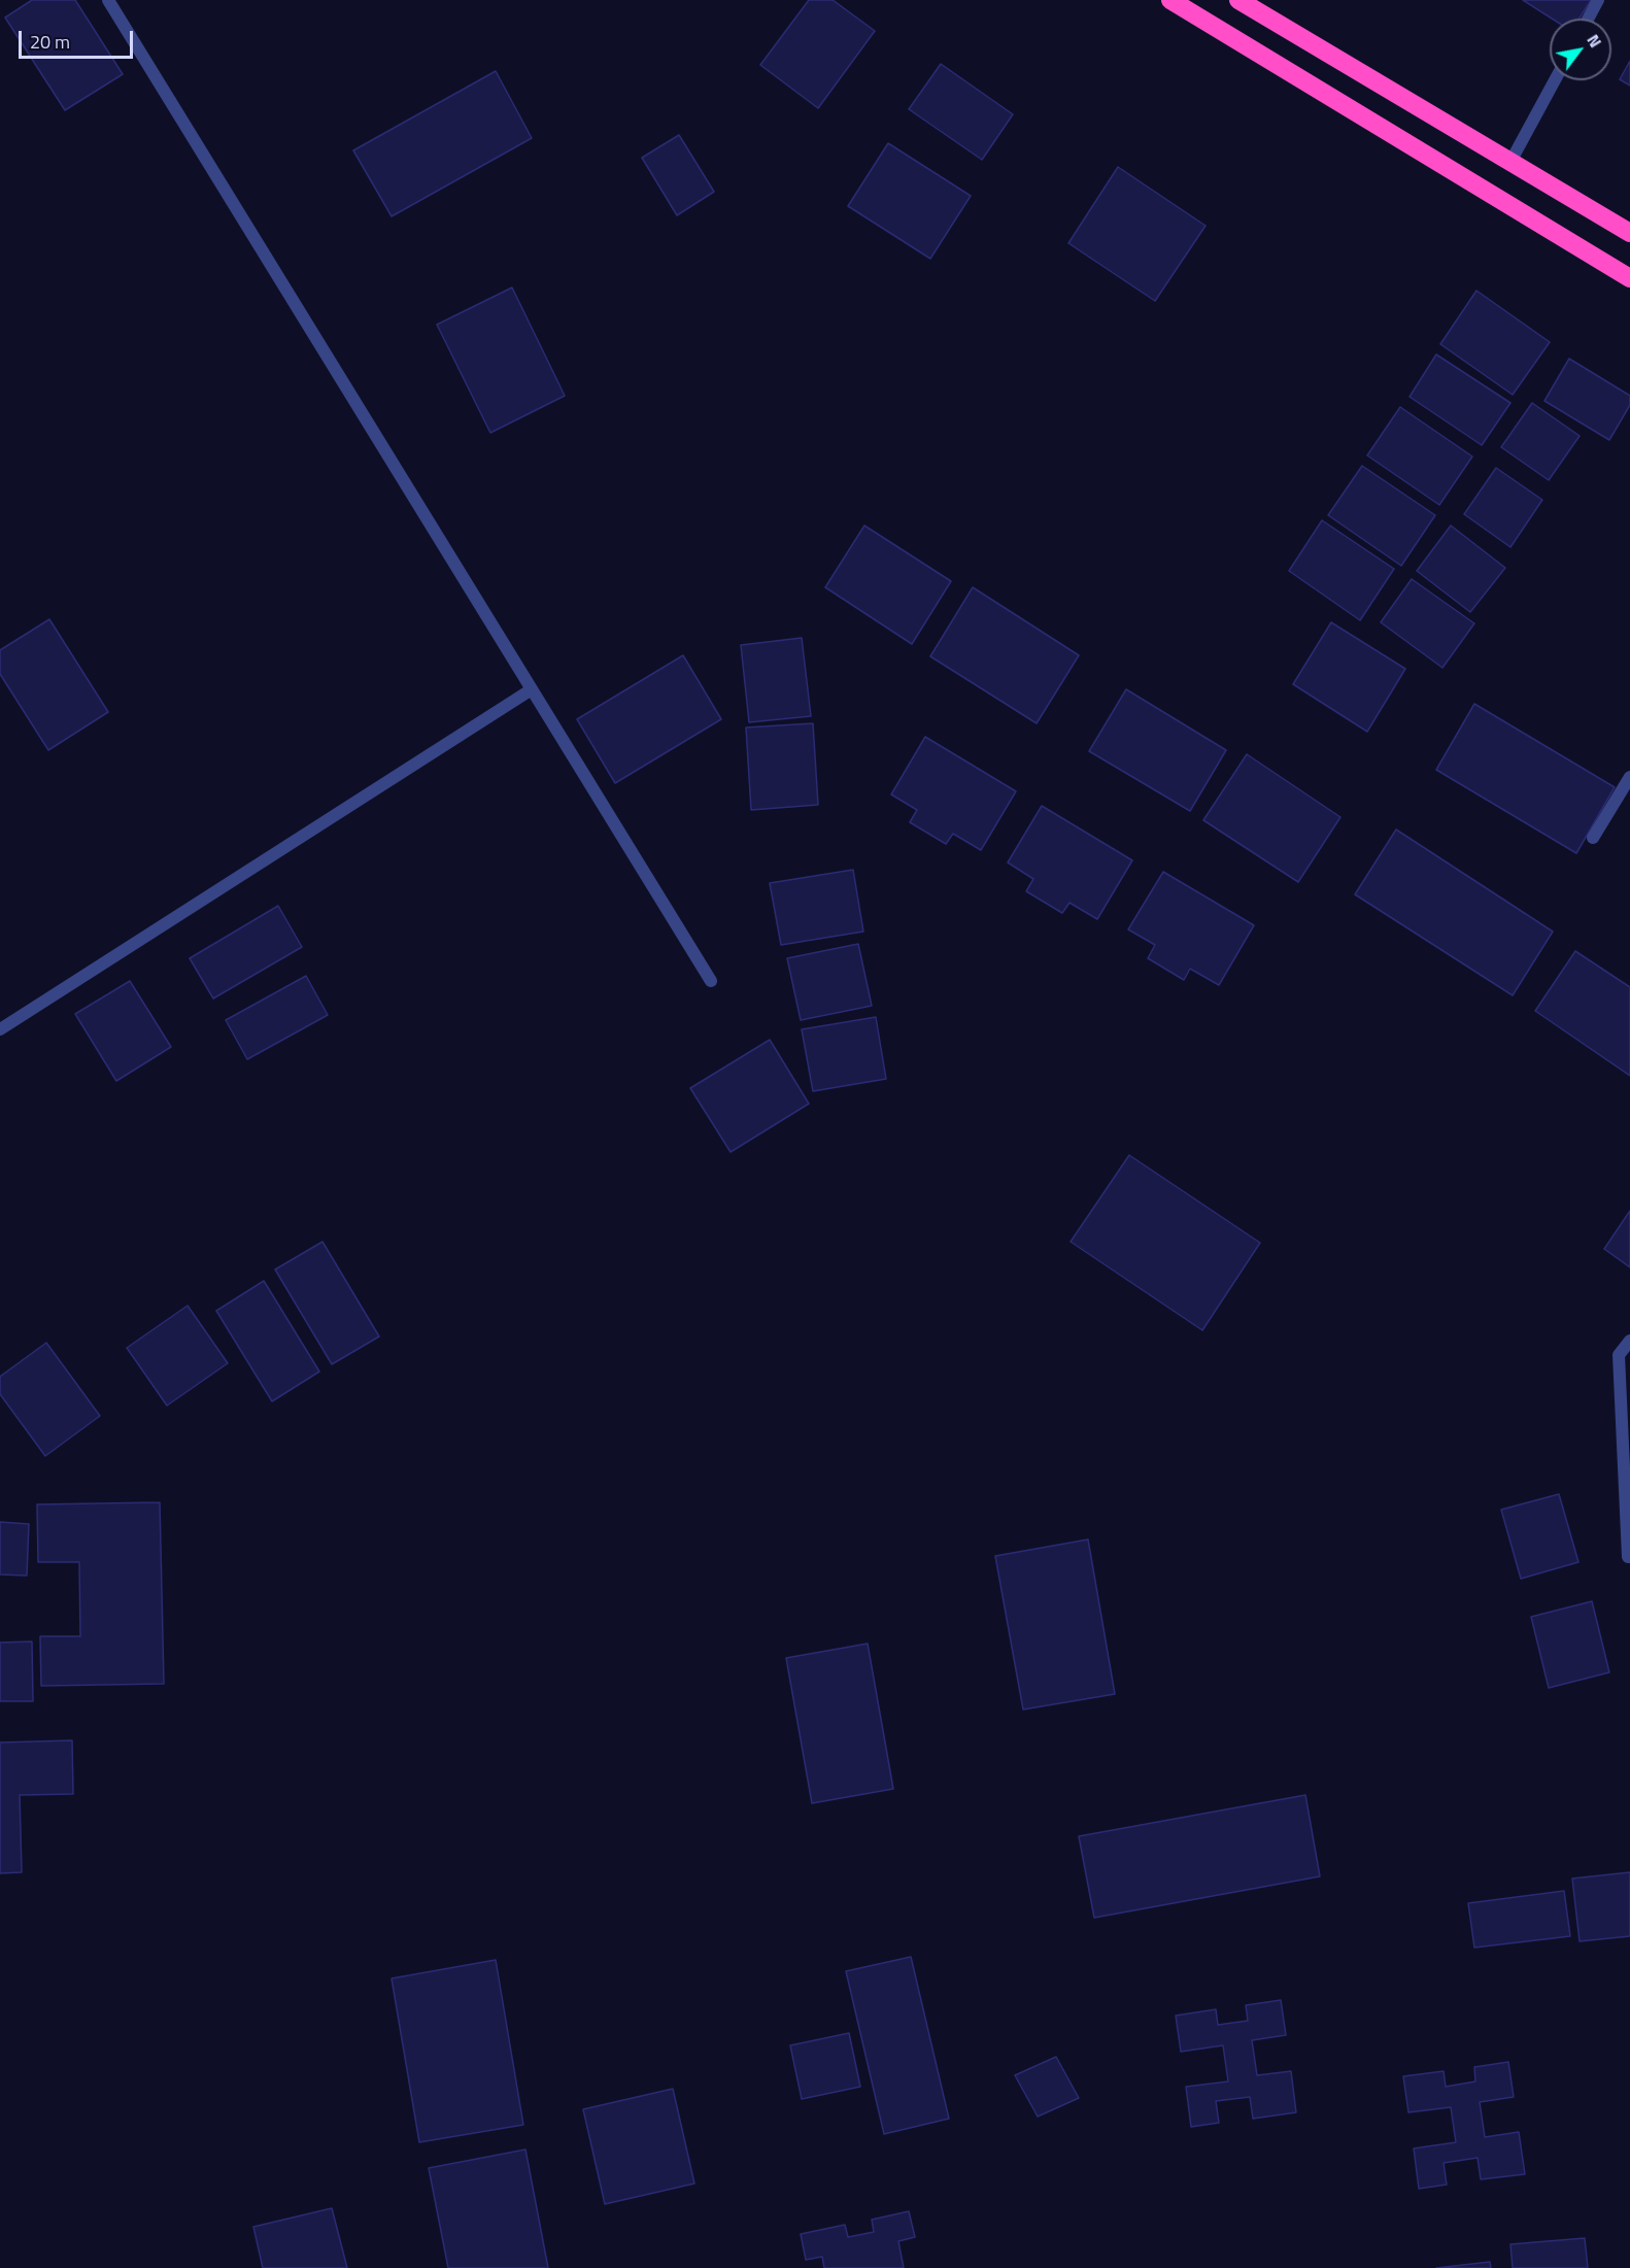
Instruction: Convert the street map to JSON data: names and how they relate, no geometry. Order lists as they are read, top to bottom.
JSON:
{
  "scale_bar": "20 m",
  "north": "top right"
}
